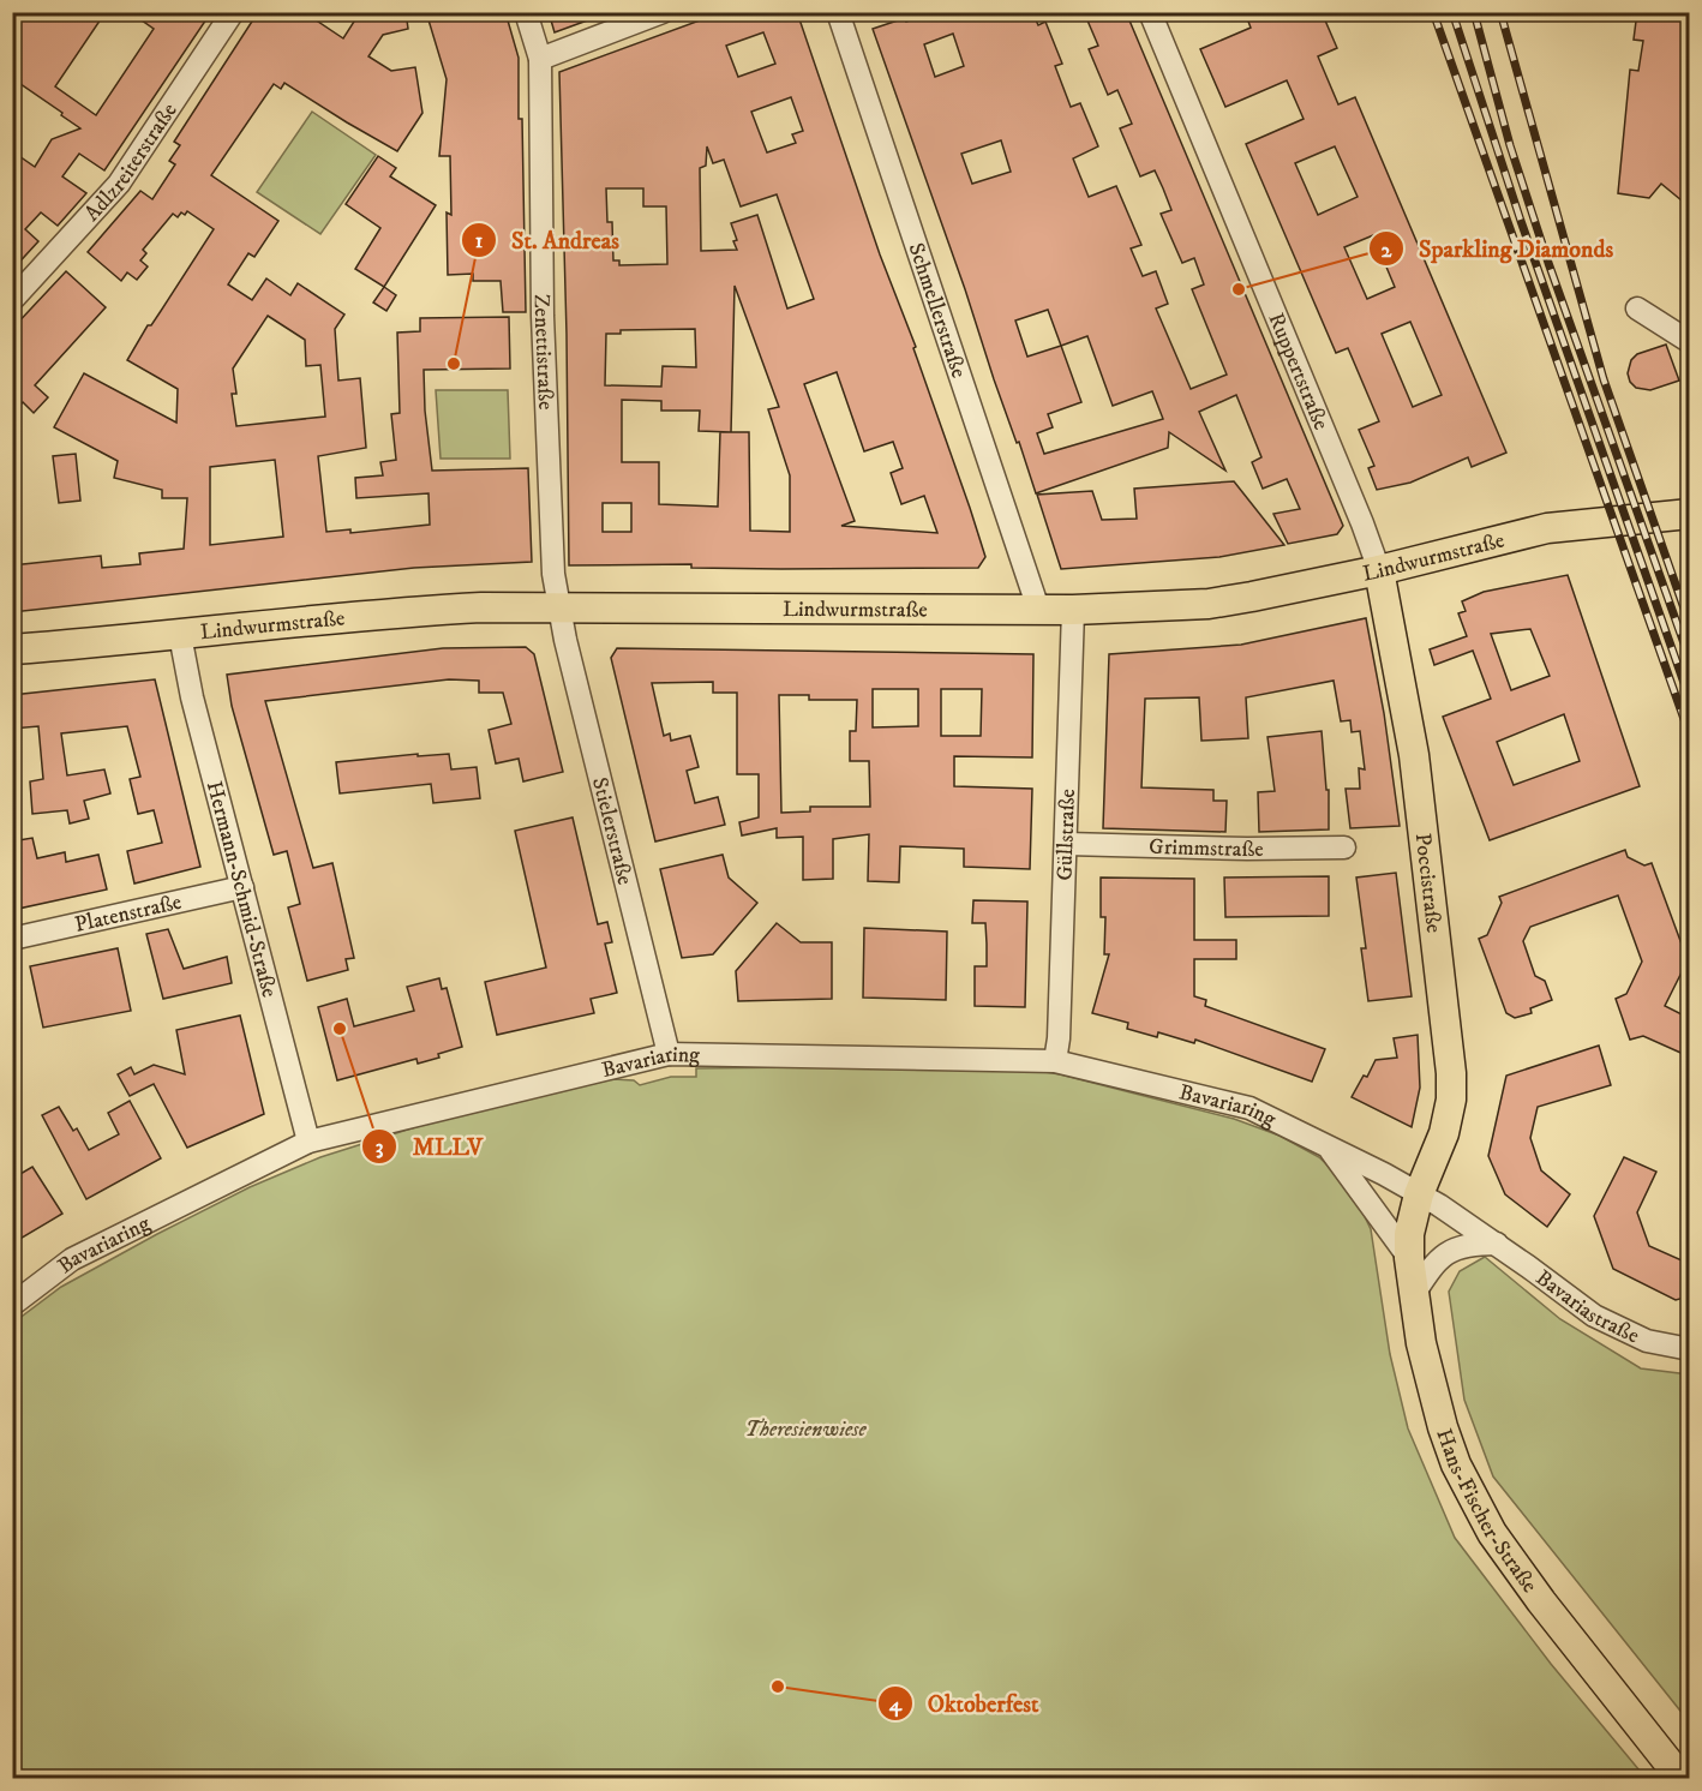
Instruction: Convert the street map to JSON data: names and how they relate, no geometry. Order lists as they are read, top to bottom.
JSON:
{
  "streets": {
    "main road": ["Lindwurmstraße", "Poccistraße", "Hans-Fischer-Straße"],
    "street": [
      "Adlzreiterstraße",
      "Schmellerstraße",
      "Zenettistraße",
      "Ruppertstraße",
      "Stielerstraße",
      "Güllstraße",
      "Grimmstraße",
      "Hermann-Schmid-Straße",
      "Platenstraße",
      "Bavariaring",
      "Bavariastraße"
    ]
  },
  "crossings": [
    ["Schmellerstraße", "Lindwurmstraße"],
    ["Zenettistraße", "Lindwurmstraße"],
    ["Zenettistraße", "Stielerstraße"],
    ["Ruppertstraße", "Lindwurmstraße"],
    ["Ruppertstraße", "Poccistraße"],
    ["Lindwurmstraße", "Stielerstraße"],
    ["Lindwurmstraße", "Güllstraße"],
    ["Lindwurmstraße", "Poccistraße"],
    ["Lindwurmstraße", "Hermann-Schmid-Straße"],
    ["Stielerstraße", "Bavariaring"],
    ["Güllstraße", "Grimmstraße"],
    ["Güllstraße", "Bavariaring"],
    ["Poccistraße", "Bavariaring"],
    ["Poccistraße", "Bavariastraße"],
    ["Poccistraße", "Hans-Fischer-Straße"],
    ["Hermann-Schmid-Straße", "Platenstraße"],
    ["Hermann-Schmid-Straße", "Bavariaring"],
    ["Bavariaring", "Bavariastraße"],
    ["Bavariaring", "Hans-Fischer-Straße"],
    ["Bavariastraße", "Hans-Fischer-Straße"]
  ],
  "parks": ["Theresienwiese"],
  "places": [
    "Sparkling Diamonds",
    "St. Andreas",
    "MLLV",
    "Oktoberfest"
  ]
}
